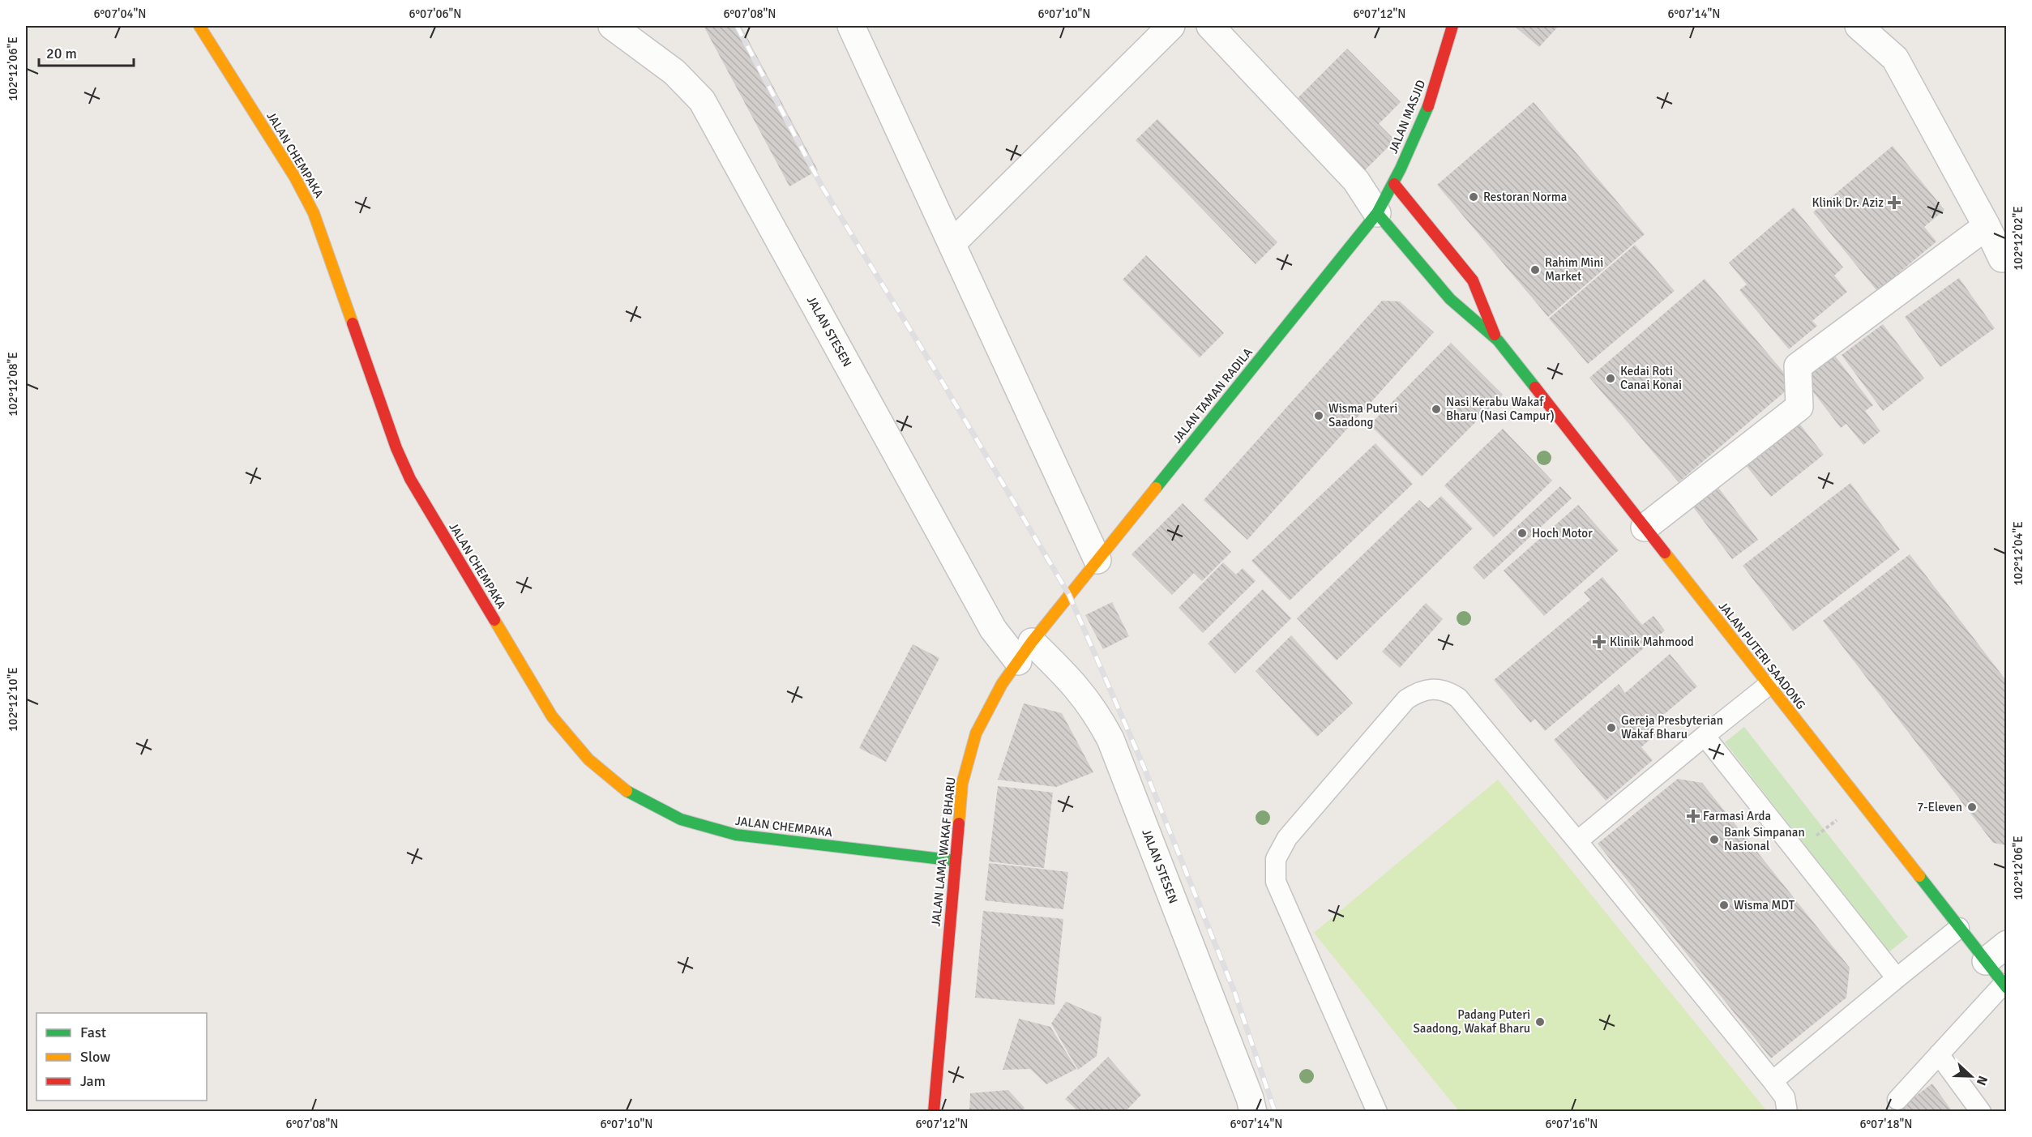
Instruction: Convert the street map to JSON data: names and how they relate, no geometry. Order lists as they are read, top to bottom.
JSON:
{
  "streets": {
    "street": [
      "JALAN MASJID",
      "JALAN CHEMPAKA",
      "JALAN STESEN",
      "JALAN TAMAN RADILA",
      "JALAN PUTERI SAADONG",
      "JALAN LAMA WAKAF BHARU"
    ]
  },
  "crossings": [
    ["JALAN MASJID", "JALAN TAMAN RADILA"],
    ["JALAN MASJID", "JALAN PUTERI SAADONG"],
    ["JALAN CHEMPAKA", "JALAN LAMA WAKAF BHARU"],
    ["JALAN STESEN", "JALAN LAMA WAKAF BHARU"],
    ["JALAN TAMAN RADILA", "JALAN PUTERI SAADONG"],
    ["JALAN TAMAN RADILA", "JALAN LAMA WAKAF BHARU"]
  ],
  "places": {
    "other": [
      "Restoran Norma",
      "Rahim Mini Market",
      "Kedai Roti Canai Konai",
      "Nasi Kerabu Wakaf Bharu (Nasi Campur)",
      "Wisma Puteri Saadong",
      "Hoch Motor",
      "Gereja Presbyterian Wakaf Bharu",
      "7-Eleven",
      "Bank Simpanan Nasional",
      "Wisma MDT",
      "Padang Puteri Saadong, Wakaf Bharu"
    ],
    "health": ["Klinik Dr. Aziz", "Klinik Mahmood", "Farmasi Arda"]
  },
  "legend": ["Fast", "Slow", "Jam"],
  "scale_bar": "20 m",
  "north": "right",
  "coordinates": [
    "6°07'04\"N",
    "6°07'06\"N",
    "6°07'08\"N",
    "6°07'10\"N",
    "6°07'12\"N",
    "6°07'14\"N",
    "102°12'06\"E",
    "102°12'02\"E",
    "102°12'08\"E",
    "102°12'04\"E",
    "102°12'10\"E",
    "6°07'16\"N",
    "6°07'18\"N"
  ]
}
